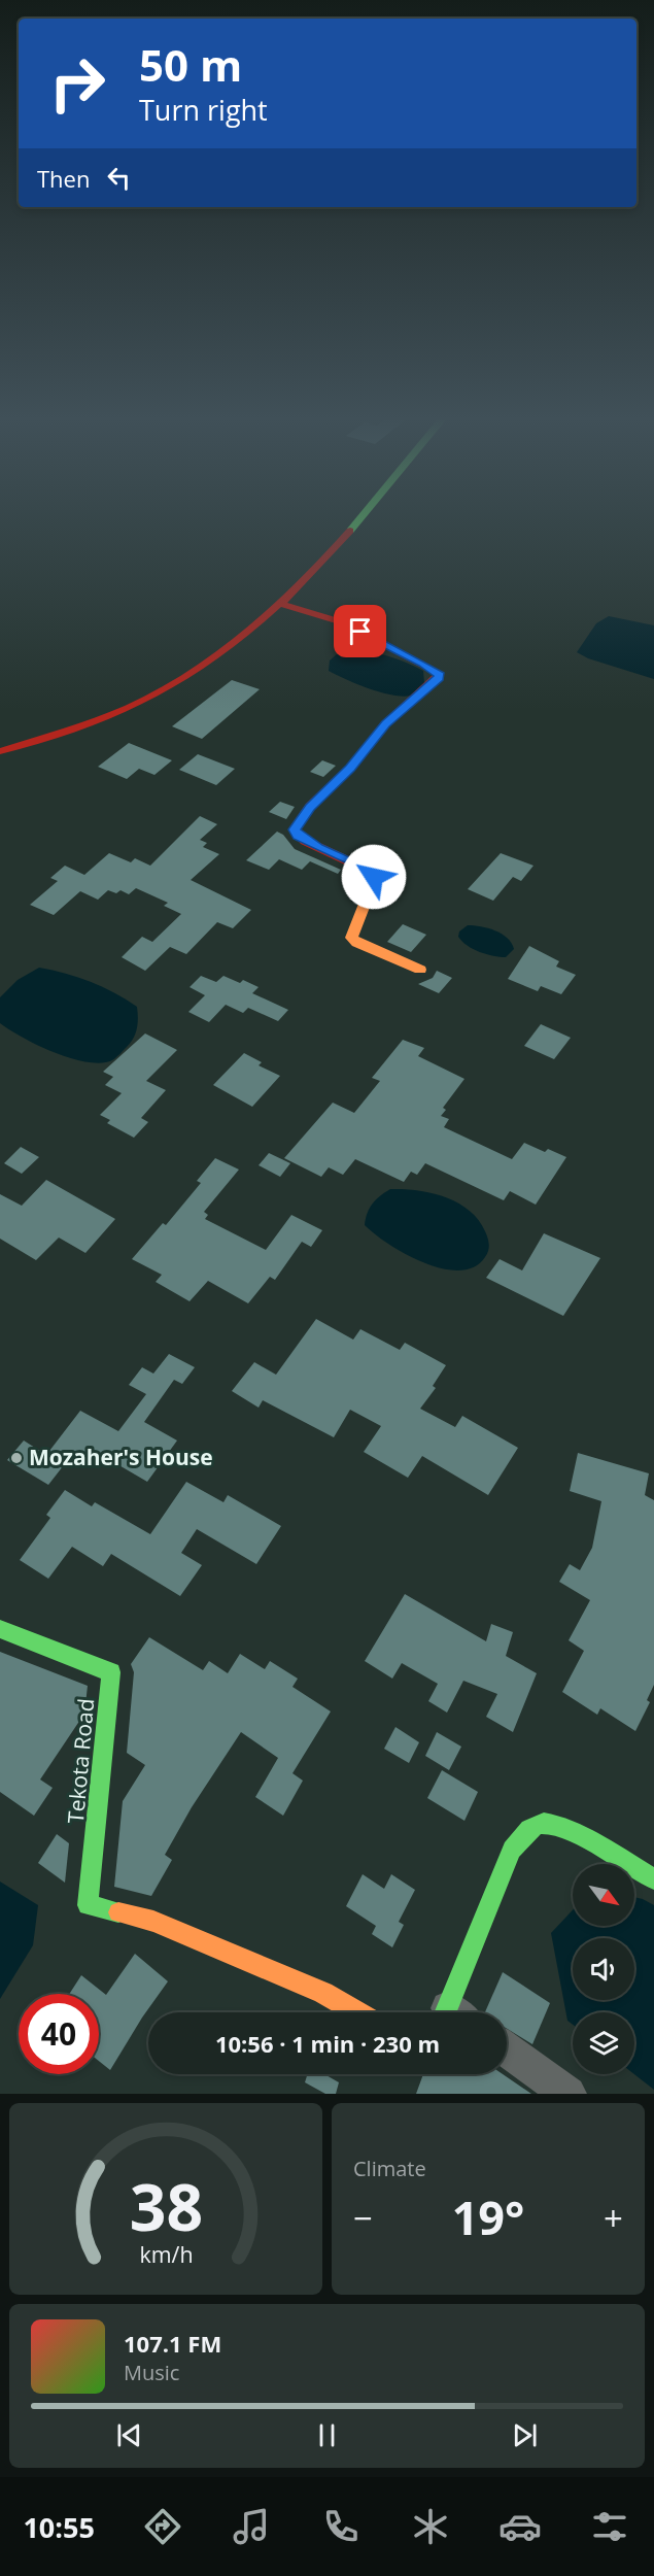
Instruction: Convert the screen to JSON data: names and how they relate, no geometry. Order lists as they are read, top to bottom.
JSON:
{
  "streets": {
    "street": ["Tekota Road"]
  },
  "places": ["Mozaher's House"],
  "north": "bottom right",
  "page": {
    "turn": ["50 m", "Turn right"],
    "then": "Then",
    "limit": "40",
    "trip": "10:56 · 1 min · 230 m",
    "tile": "Climate",
    "heat": ["−", "19°", "+"],
    "song": ["107.1 FM", "Music"],
    "tabs": "10:55",
    "gauge": ["38", "km/h"]
  }
}
